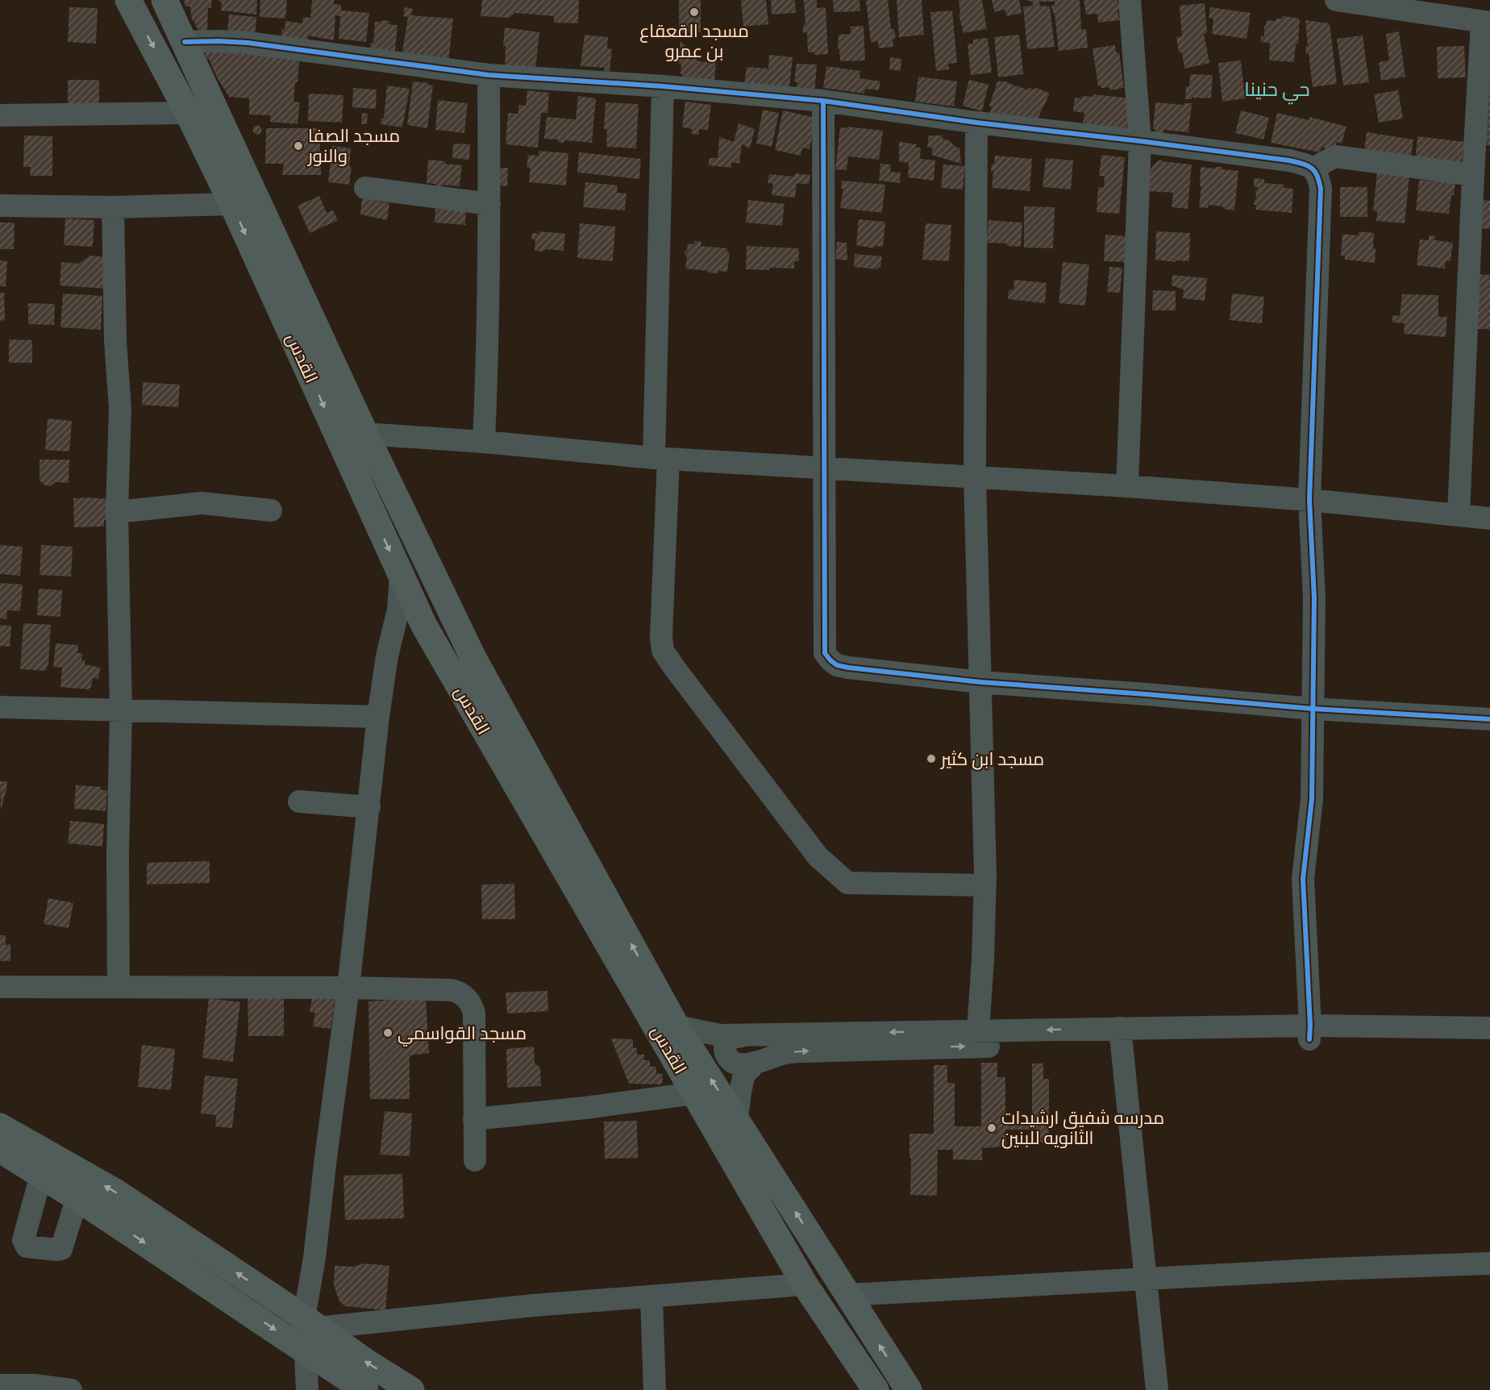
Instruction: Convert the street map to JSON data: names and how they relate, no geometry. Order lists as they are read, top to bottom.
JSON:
{
  "streets": {
    "main road": ["القدس"]
  },
  "districts": ["حي حنينا"],
  "places": [
    "مسجد القعقاع بن عمرو",
    "مسجد الصفا والنور",
    "مسجد ابن كثير",
    "مسجد القواسمي",
    "مدرسه شفيق ارشيدات الثانويه للبنين"
  ]
}
